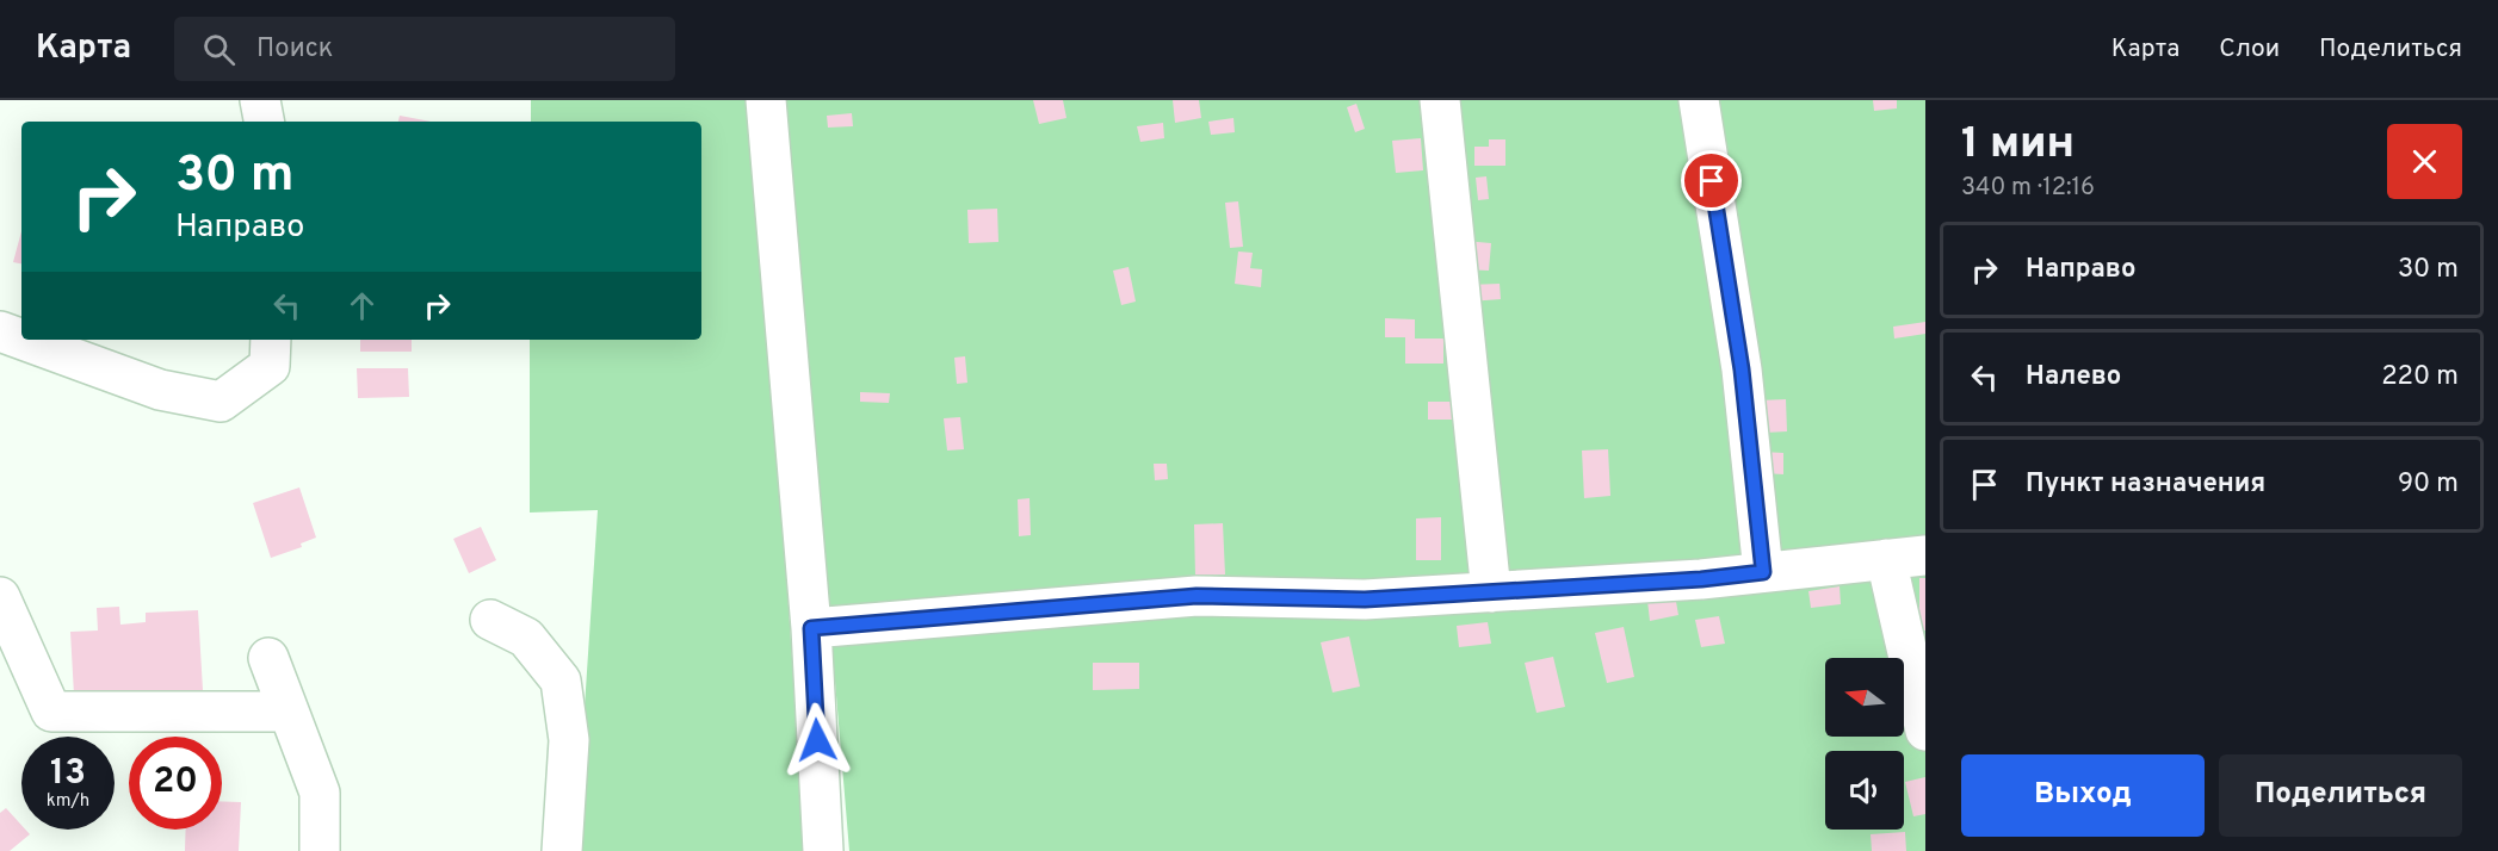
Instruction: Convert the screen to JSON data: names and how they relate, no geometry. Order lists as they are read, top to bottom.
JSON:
{
  "north": "left",
  "page": {
    "header": "Карта",
    "search": "Поиск",
    "nav": ["Карта", "Слои", "Поделиться"],
    "heading": ["1 мин", "340 m · 12:16"],
    "turn": ["30 m", "Направо"],
    "list": [
      {
        "name": "Направо",
        "value": "30 m"
      },
      {
        "name": "Налево",
        "value": "220 m"
      },
      {
        "name": "Пункт назначения",
        "value": "90 m"
      }
    ],
    "speed": "13 km/h",
    "limit": "20",
    "buttons": ["Выход", "Поделиться"]
  }
}
